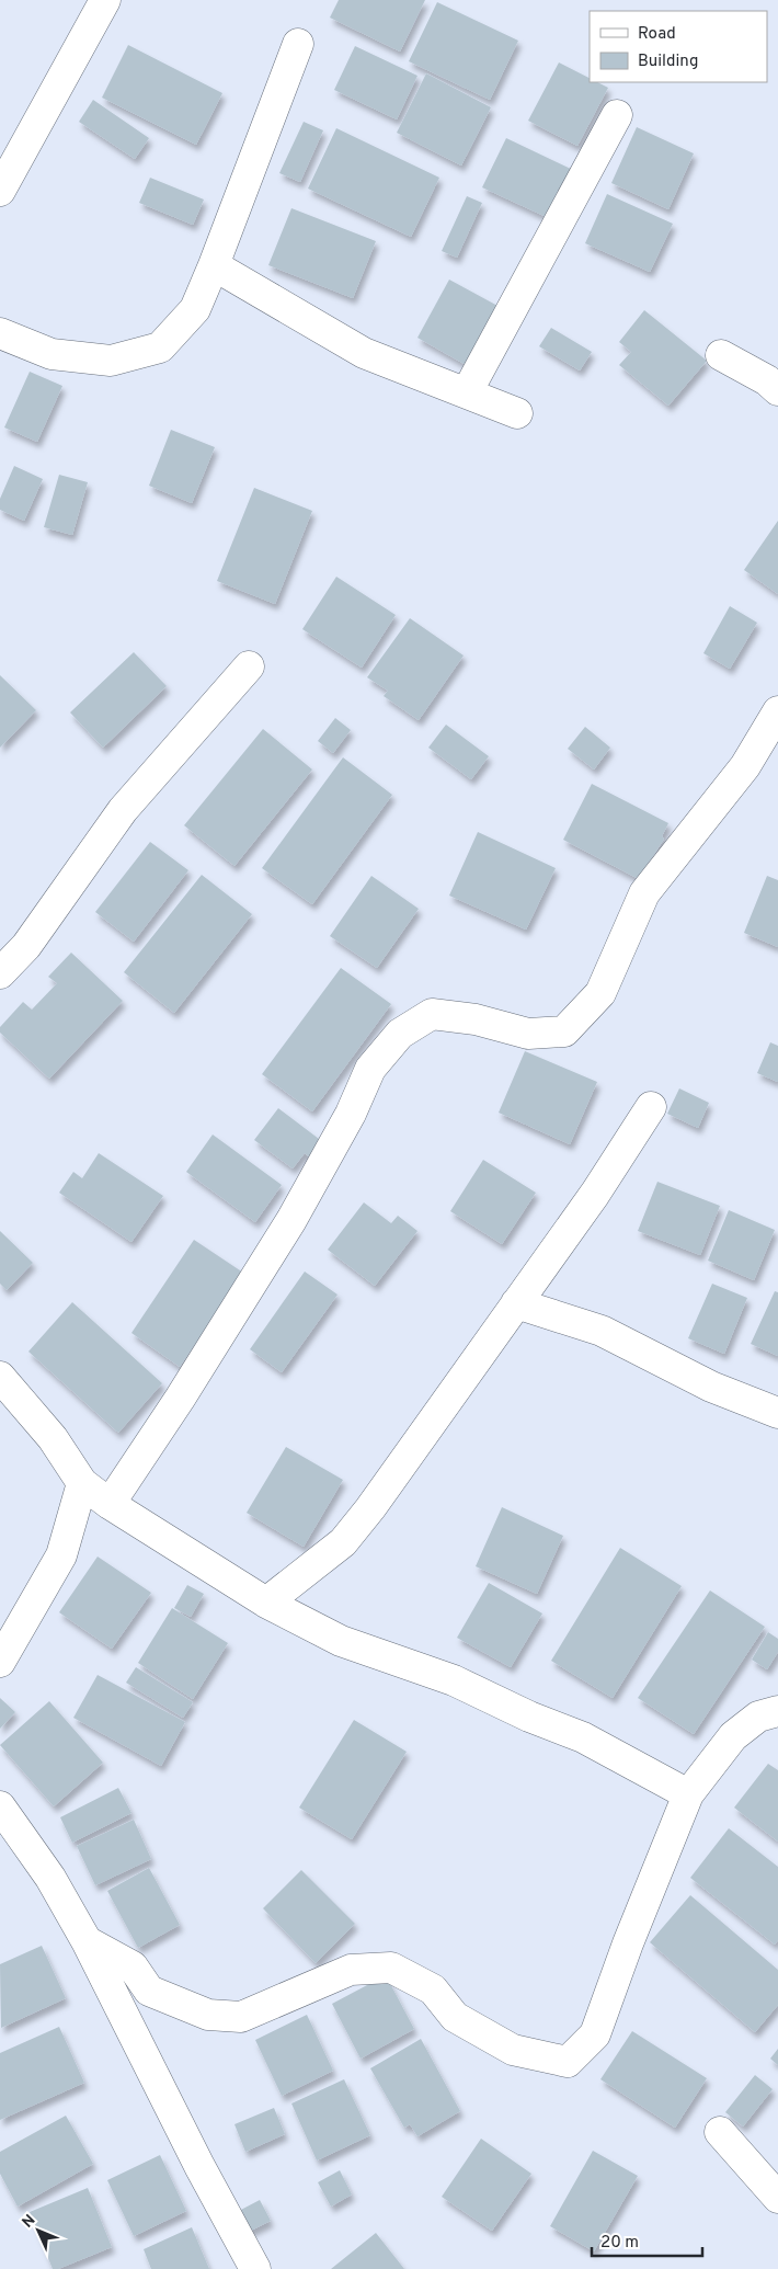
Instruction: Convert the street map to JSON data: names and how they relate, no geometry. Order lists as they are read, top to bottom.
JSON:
{
  "legend": ["Road", "Building"],
  "scale_bar": "20 m",
  "north": "top left"
}
